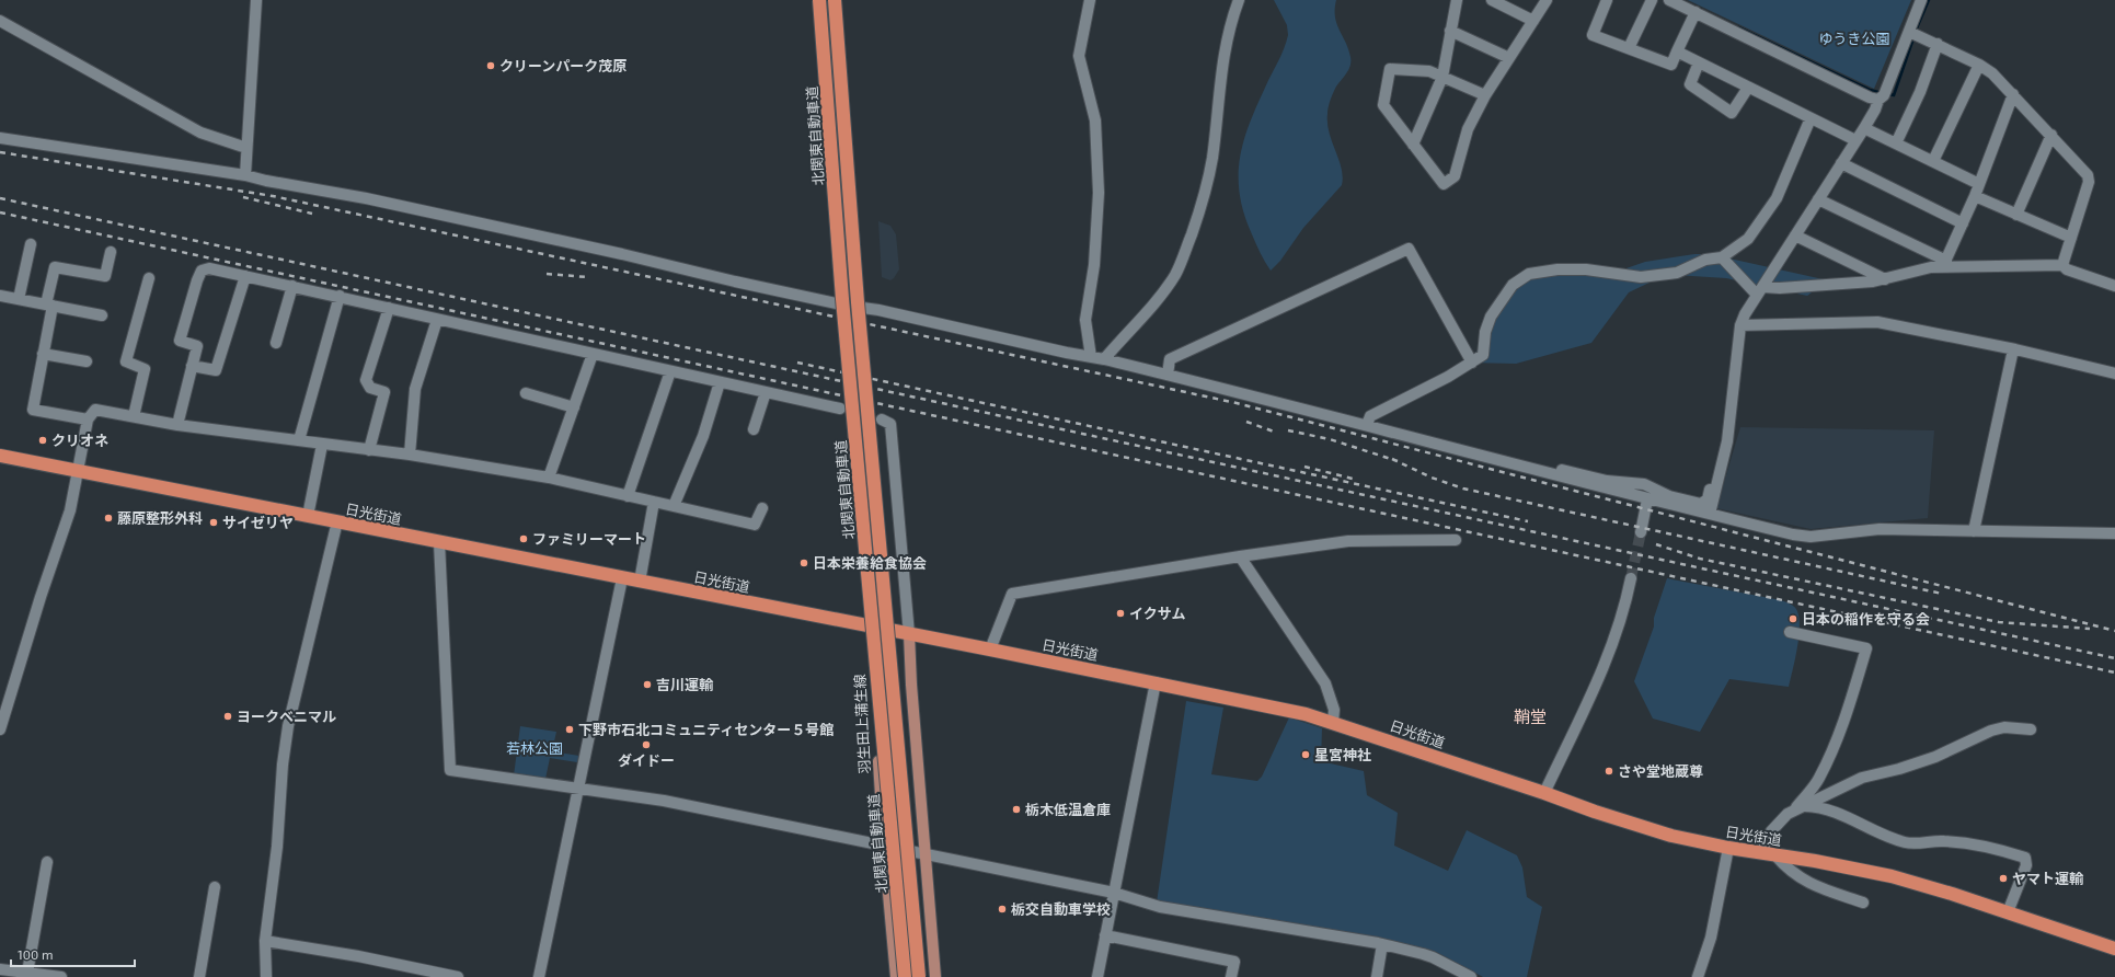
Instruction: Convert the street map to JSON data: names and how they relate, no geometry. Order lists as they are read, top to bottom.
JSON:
{
  "streets": {
    "highway": ["北関東自動車道", "日光街道"],
    "main road": ["羽生田上蒲生線"]
  },
  "crossings": [
    ["日光街道", "羽生田上蒲生線"]
  ],
  "districts": ["鞘堂"],
  "parks": ["ゆうき公園", "若林公園"],
  "places": [
    "クリーンパーク茂原",
    "クリオネ",
    "藤原整形外科",
    "サイゼリヤ",
    "ファミリーマート",
    "日本栄養給食協会",
    "イクサム",
    "日本の稲作を守る会",
    "吉川運輸",
    "ヨークベニマル",
    "下野市石北コミュニティセンター５号館",
    "ダイドー",
    "星宮神社",
    "さや堂地蔵尊",
    "栃木低温倉庫",
    "ヤマト運輸",
    "栃交自動車学校"
  ],
  "scale_bar": "100 m"
}
